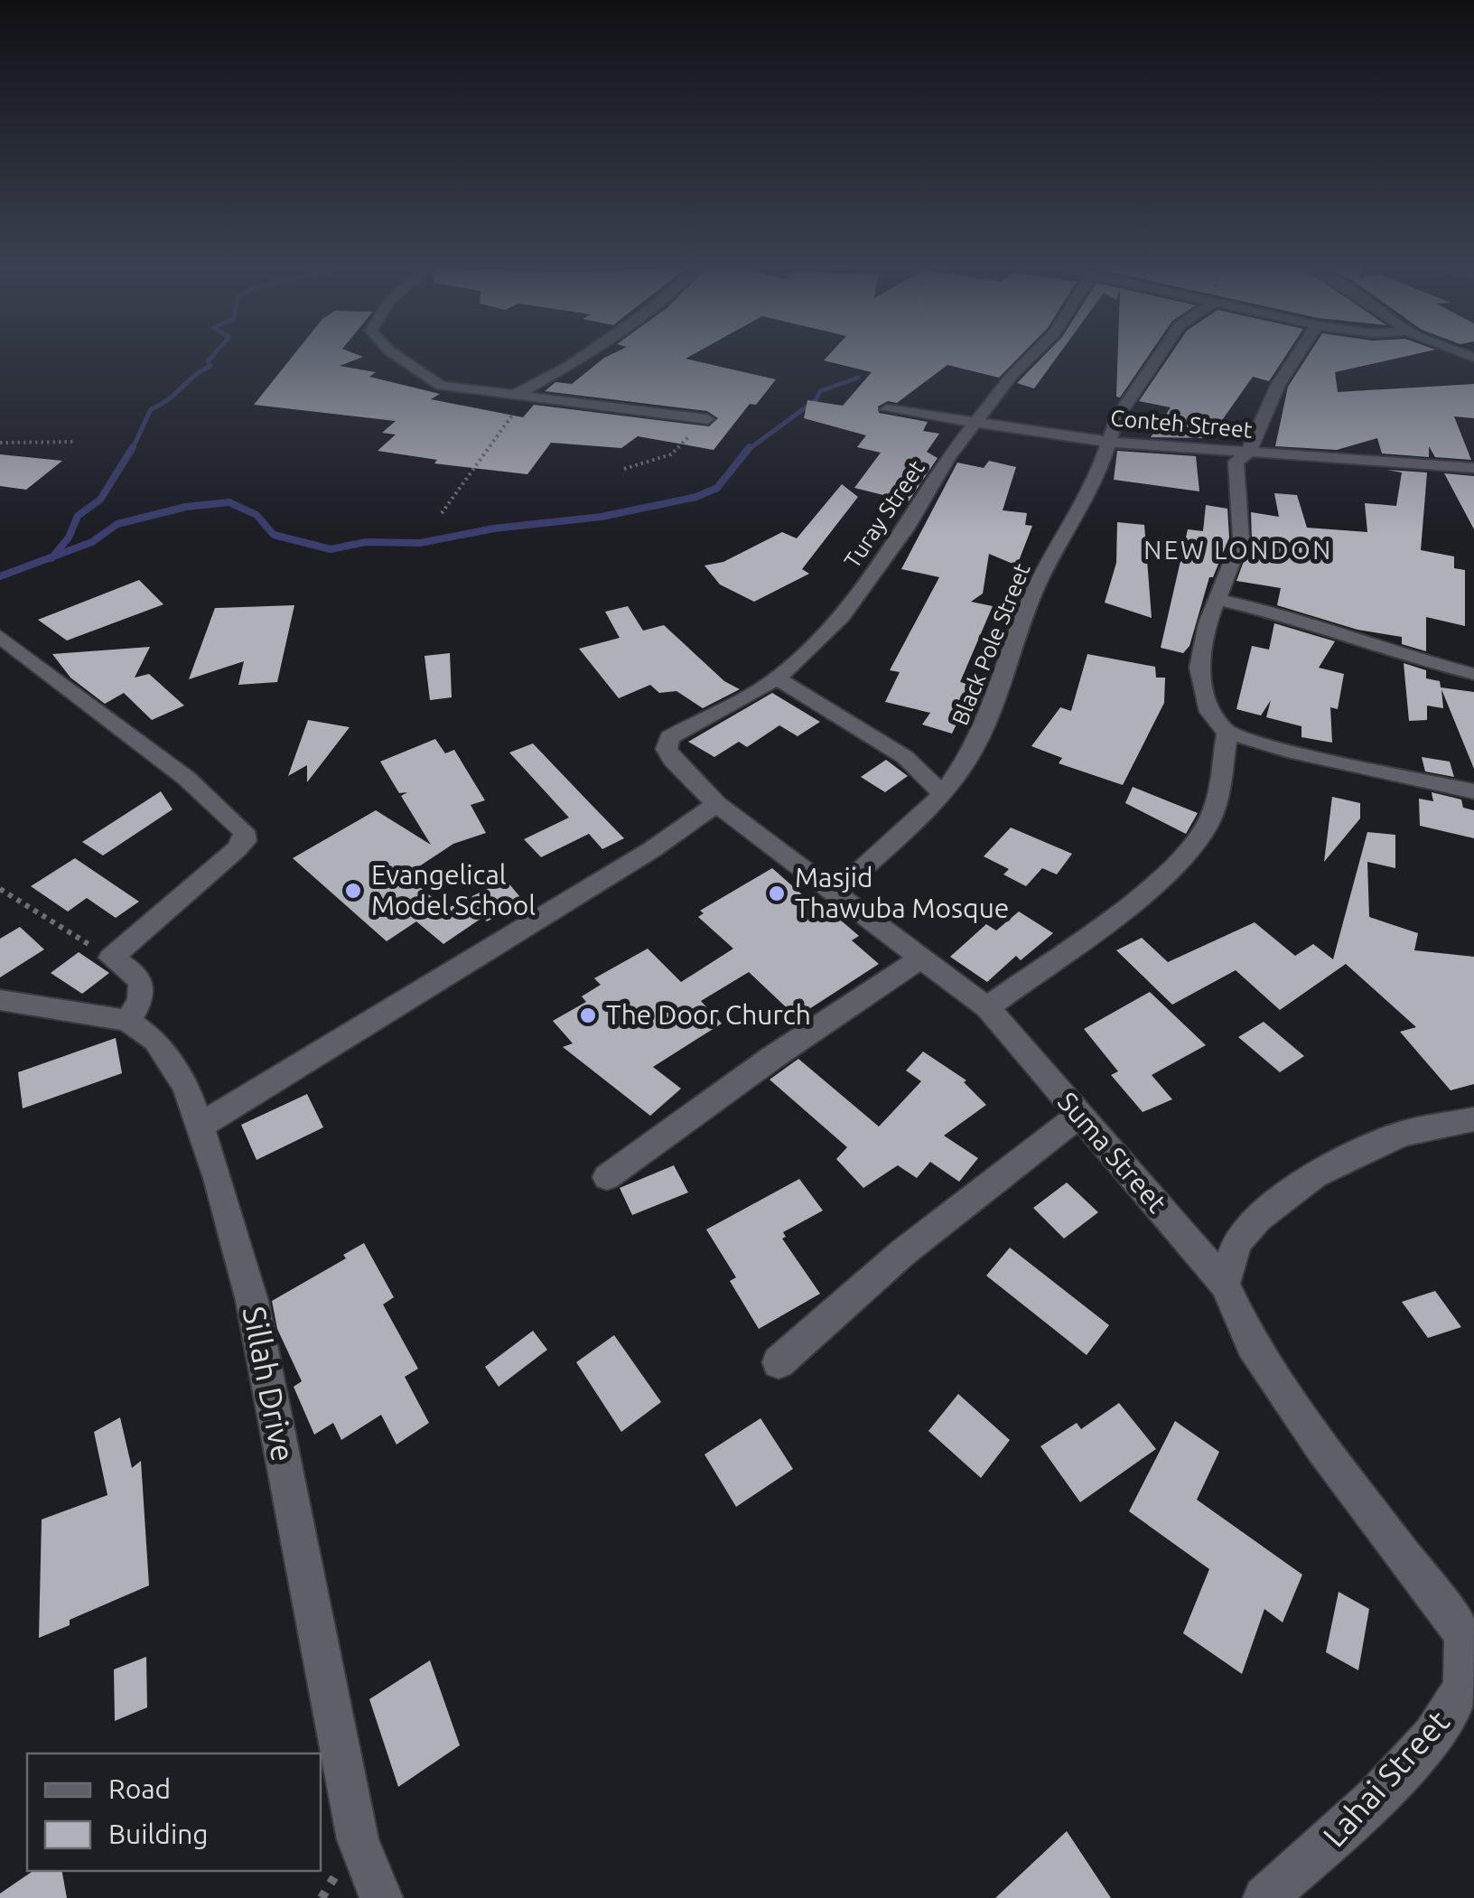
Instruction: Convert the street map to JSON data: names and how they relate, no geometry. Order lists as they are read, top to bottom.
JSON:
{
  "streets": {
    "street": [
      "Conteh Street",
      "Turay Street",
      "Black Pole Street",
      "Suma Street",
      "Sillah Drive",
      "Lahai Street"
    ]
  },
  "crossings": [
    ["Conteh Street", "Turay Street"],
    ["Conteh Street", "Black Pole Street"],
    ["Turay Street", "Suma Street"],
    ["Black Pole Street", "Suma Street"],
    ["Suma Street", "Lahai Street"]
  ],
  "districts": ["NEW LONDON"],
  "places": ["Evangelical Model School", "Masjid Thawuba Mosque", "The Door Church"],
  "legend": ["Road", "Building"]
}
